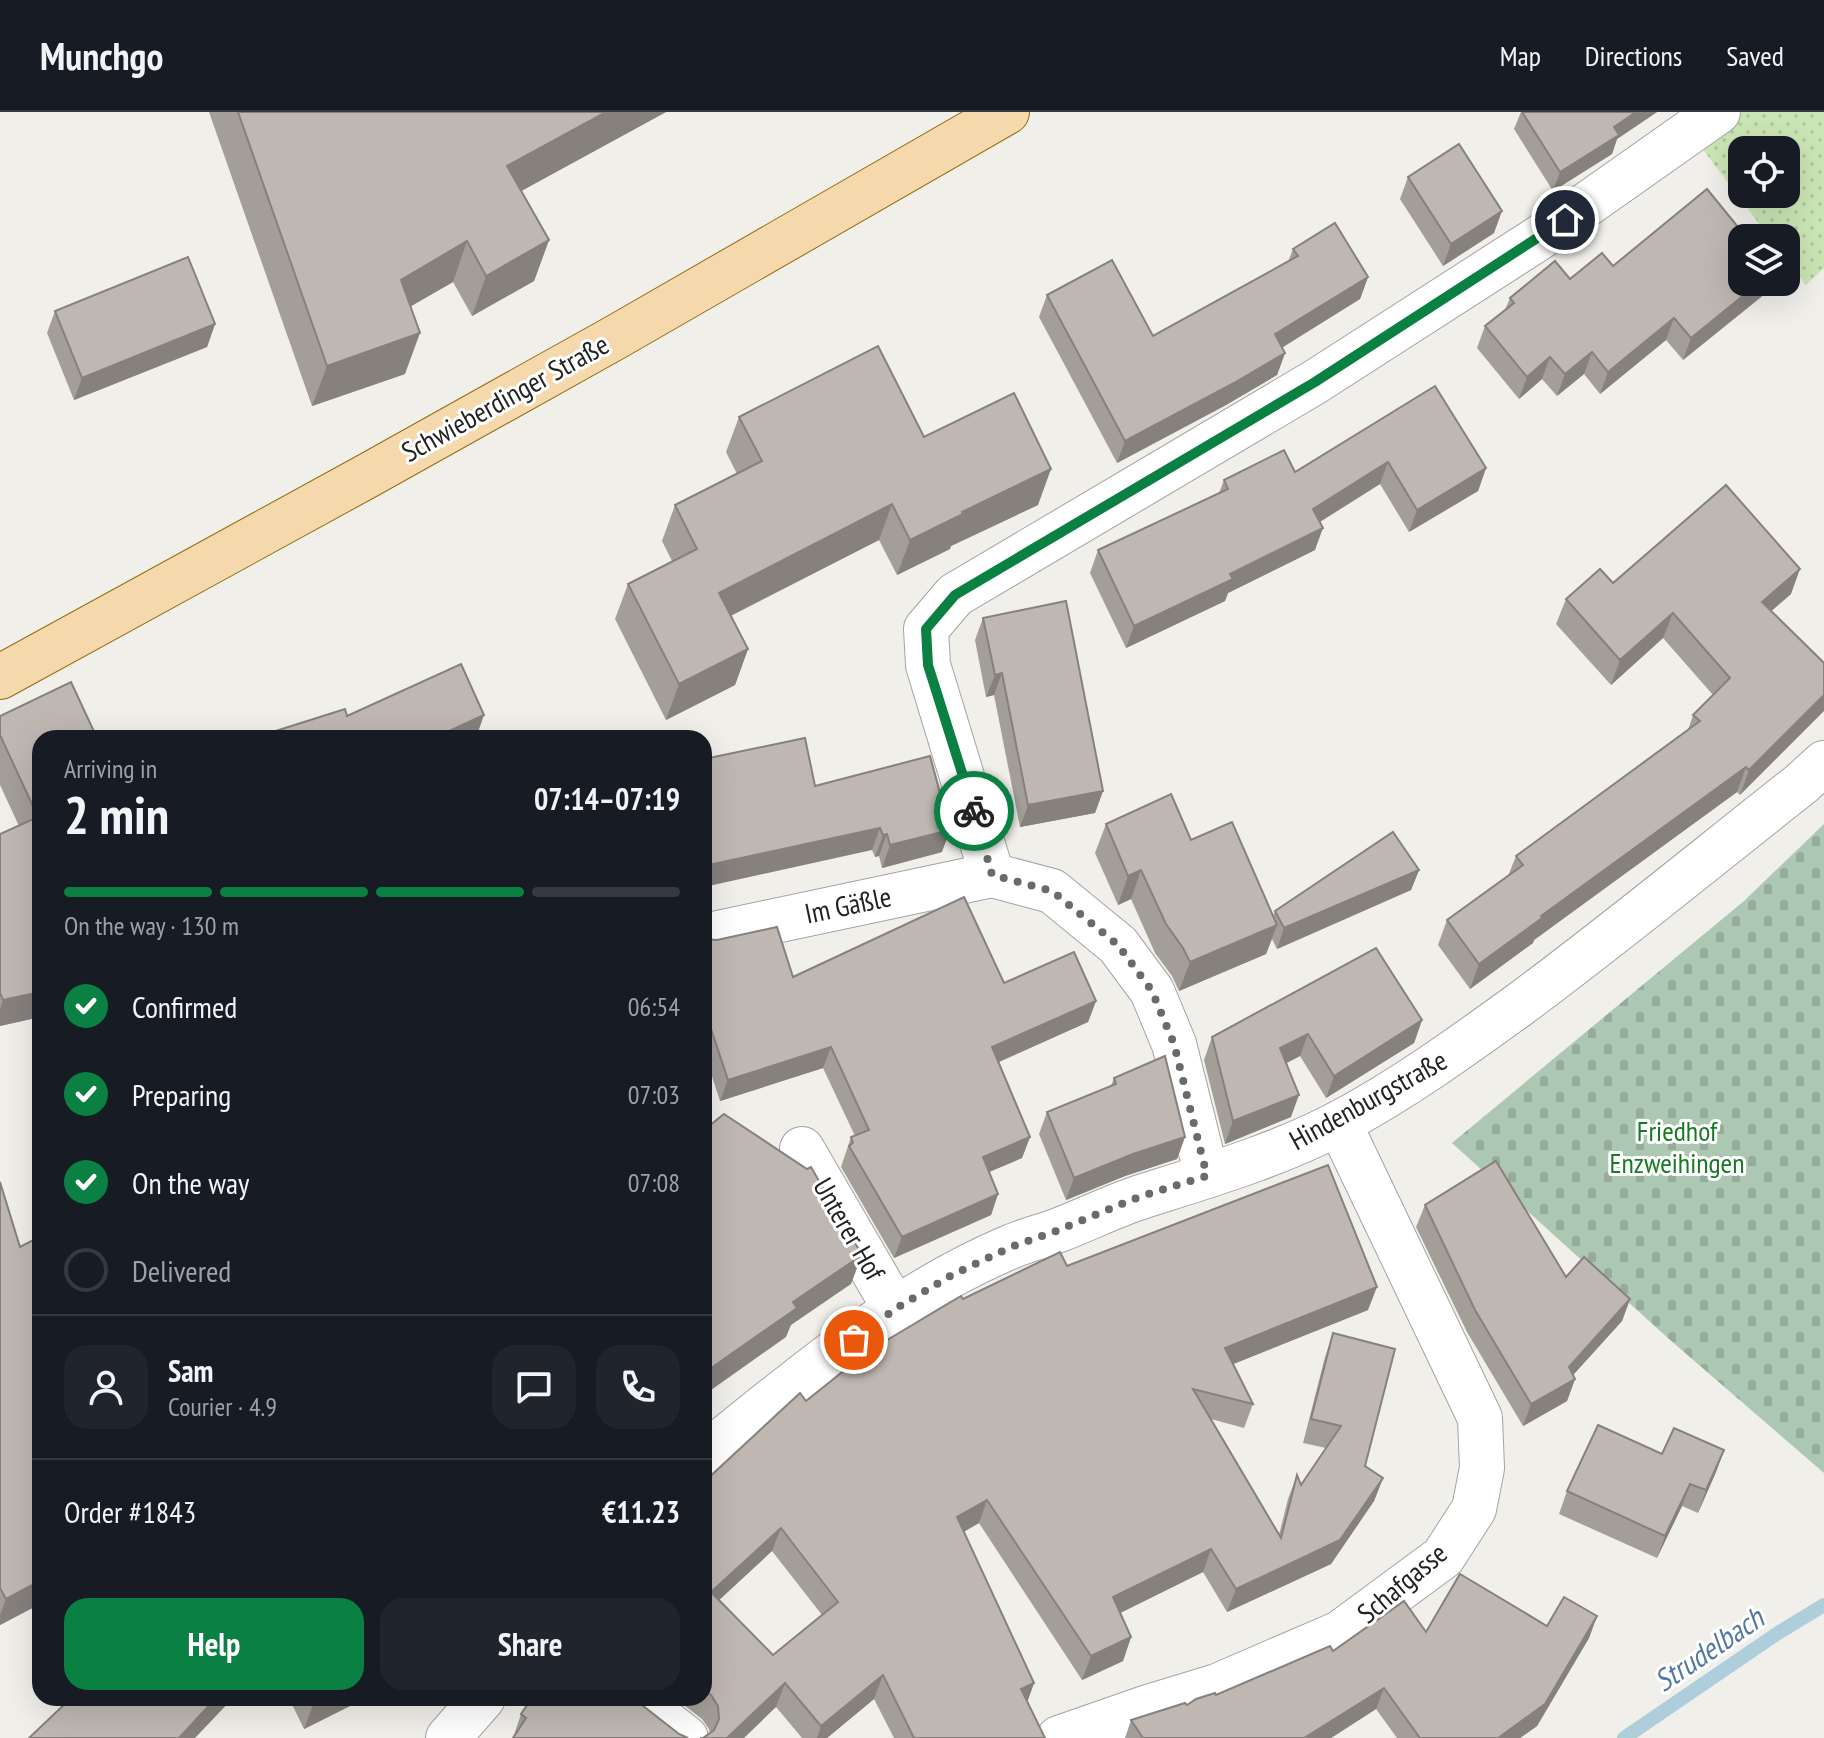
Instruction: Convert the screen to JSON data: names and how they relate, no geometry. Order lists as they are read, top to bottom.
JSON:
{
  "streets": {
    "main road": ["Schwieberdinger Straße"],
    "street": [
      "Im Gäßle",
      "Hindenburgstraße",
      "Unterer Hof",
      "Schafgasse"
    ]
  },
  "crossings": [
    ["Hindenburgstraße", "Unterer Hof"],
    ["Hindenburgstraße", "Schafgasse"]
  ],
  "water": ["Strudelbach"],
  "parks": ["Friedhof Enzweihingen"],
  "page": {
    "header": "Munchgo",
    "nav": ["Map", "Directions", "Saved"],
    "heading": ["2 min", "Arriving in", "07:14–07:19"],
    "panel": [
      "Sam",
      "Courier · 4.9",
      "Order #1843",
      "€11.23"
    ],
    "bar": "On the way · 130 m",
    "list": [
      ["Confirmed", "06:54"],
      ["Preparing", "07:03"],
      ["On the way", "07:08"],
      "Delivered"
    ],
    "buttons": ["Help", "Share"]
  }
}
